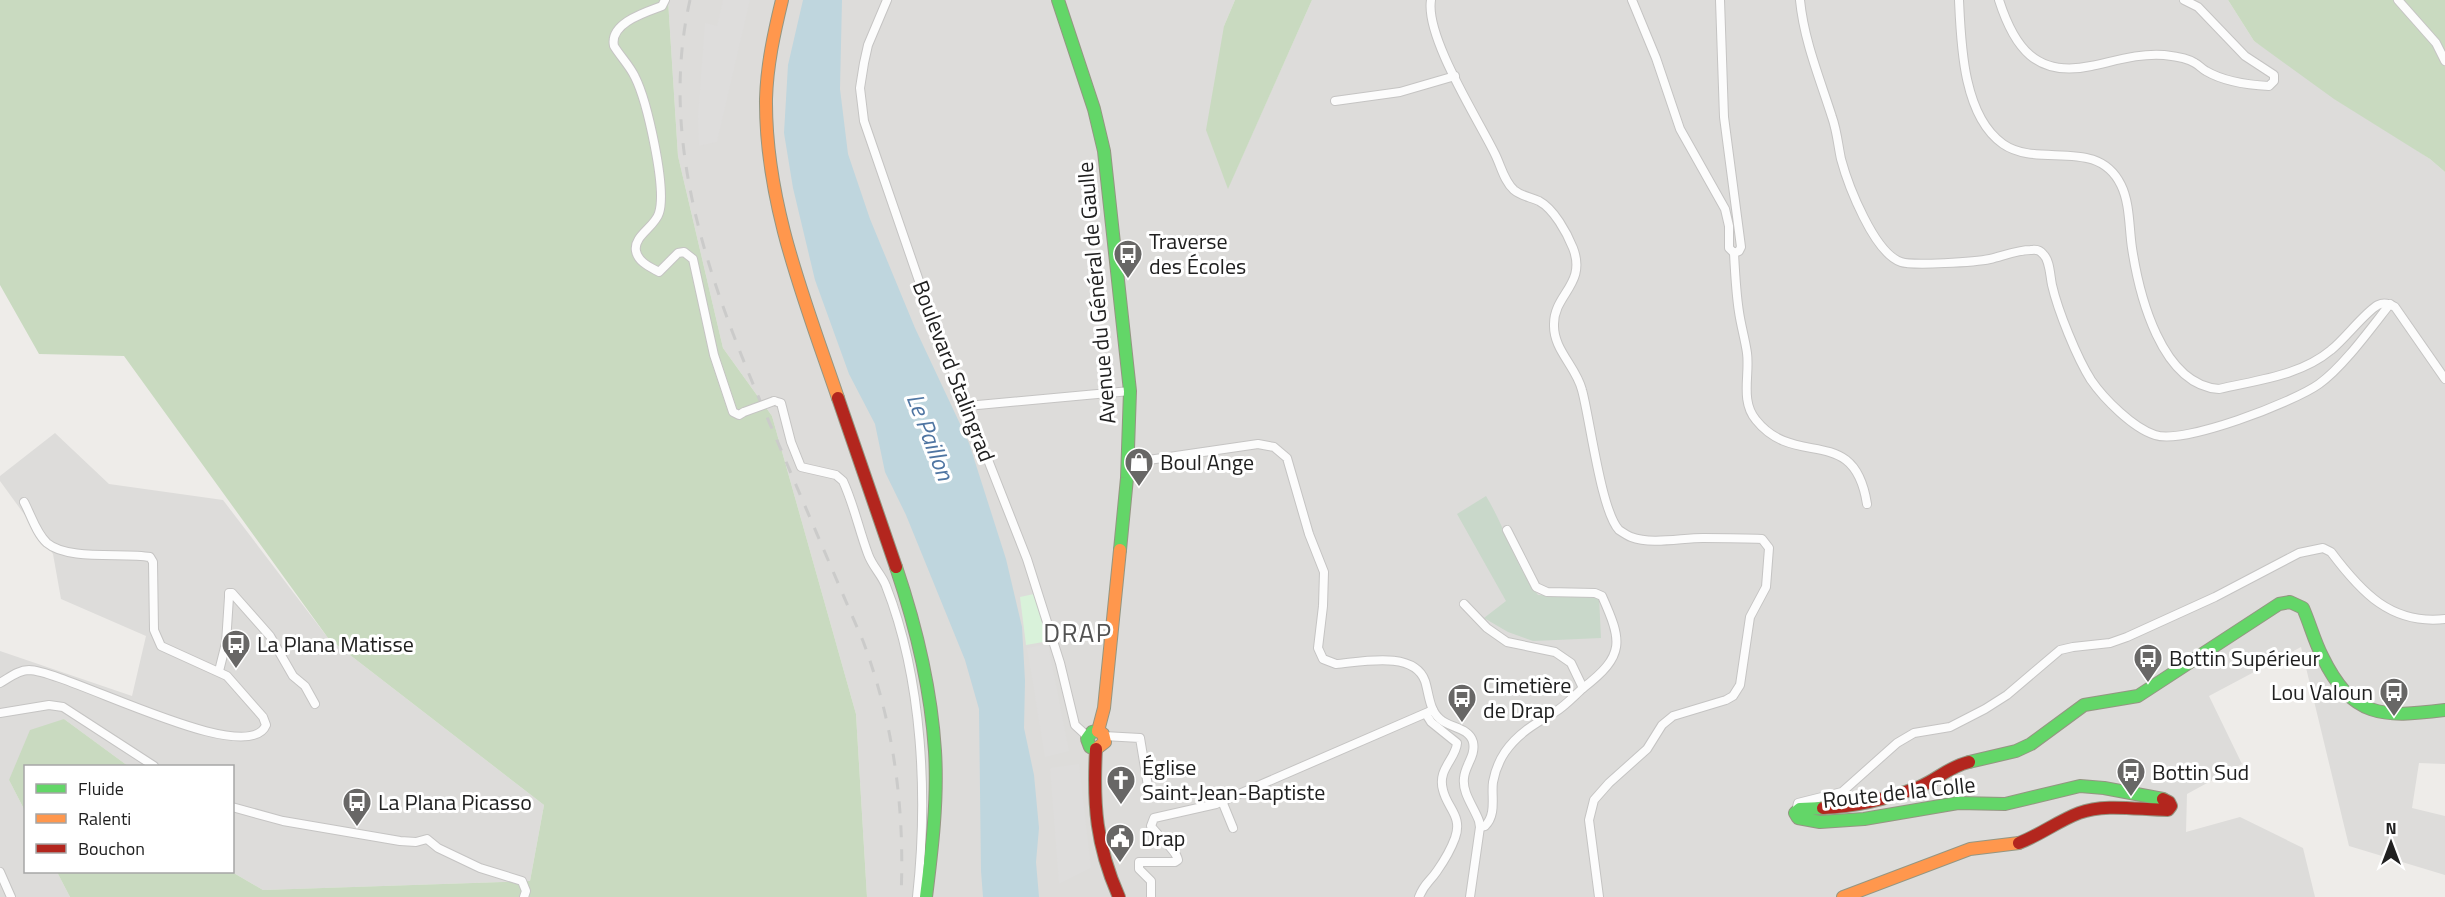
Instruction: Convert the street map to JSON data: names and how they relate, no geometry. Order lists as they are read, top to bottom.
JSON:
{
  "streets": {
    "street": ["Avenue du Général de Gaulle", "Boulevard Stalingrad", "Route de la Colle"]
  },
  "crossings": [
    ["Avenue du Général de Gaulle", "Boulevard Stalingrad"]
  ],
  "districts": ["DRAP"],
  "water": ["Le Paillon"],
  "places": {
    "bus stop": [
      "Traverse des Écoles",
      "La Plana Matisse",
      "Bottin Supérieur",
      "Lou Valoun",
      "Cimetière de Drap",
      "Bottin Sud",
      "La Plana Picasso"
    ],
    "shop": ["Boul Ange"],
    "church": ["Église Saint-Jean-Baptiste"],
    "public building": ["Drap"]
  },
  "legend": ["Fluide", "Ralenti", "Bouchon"],
  "north": "top"
}
